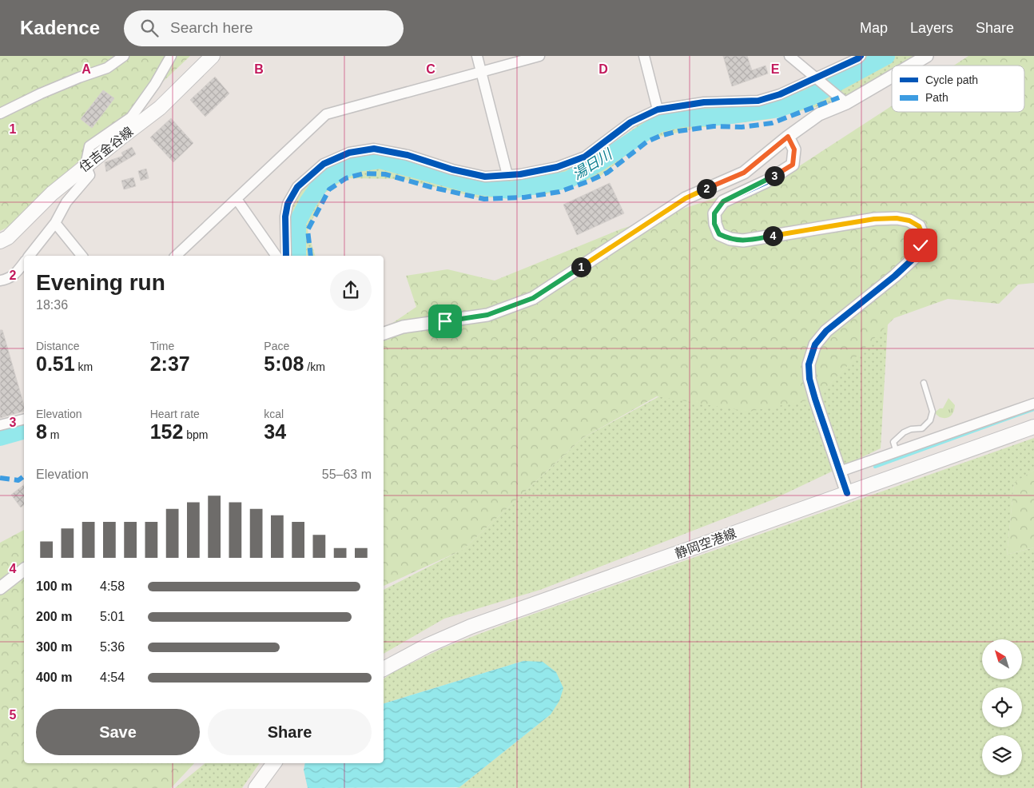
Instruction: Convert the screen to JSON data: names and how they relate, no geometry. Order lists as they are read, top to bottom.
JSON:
{
  "streets": {
    "main road": ["住吉金谷線", "静岡空港線"]
  },
  "water": ["湯日川"],
  "legend": ["Cycle path", "Path"],
  "north": "top left",
  "page": {
    "header": "Kadence",
    "search": "Search here",
    "nav": ["Map", "Layers", "Share"],
    "pins": [
      "3",
      "2",
      "4",
      "1"
    ],
    "heading": ["Evening run", "18:36"],
    "stats": [
      ["Distance", "0.51 km"],
      ["Time", "2:37"],
      ["Pace", "5:08 /km"],
      ["Elevation", "8 m"],
      ["Heart rate", "152 bpm"],
      ["kcal", "34"]
    ],
    "chart": ["Elevation", "55–63 m"],
    "list": [
      {
        "name": "100 m",
        "note": "4:58"
      },
      {
        "name": "200 m",
        "note": "5:01"
      },
      {
        "name": "300 m",
        "note": "5:36"
      },
      {
        "name": "400 m",
        "note": "4:54"
      }
    ],
    "buttons": ["Save", "Share"]
  },
  "grid": {
    "columns": [
      "A",
      "B",
      "C",
      "D",
      "E"
    ],
    "rows": [
      "1",
      "2",
      "3",
      "4",
      "5"
    ]
  }
}
